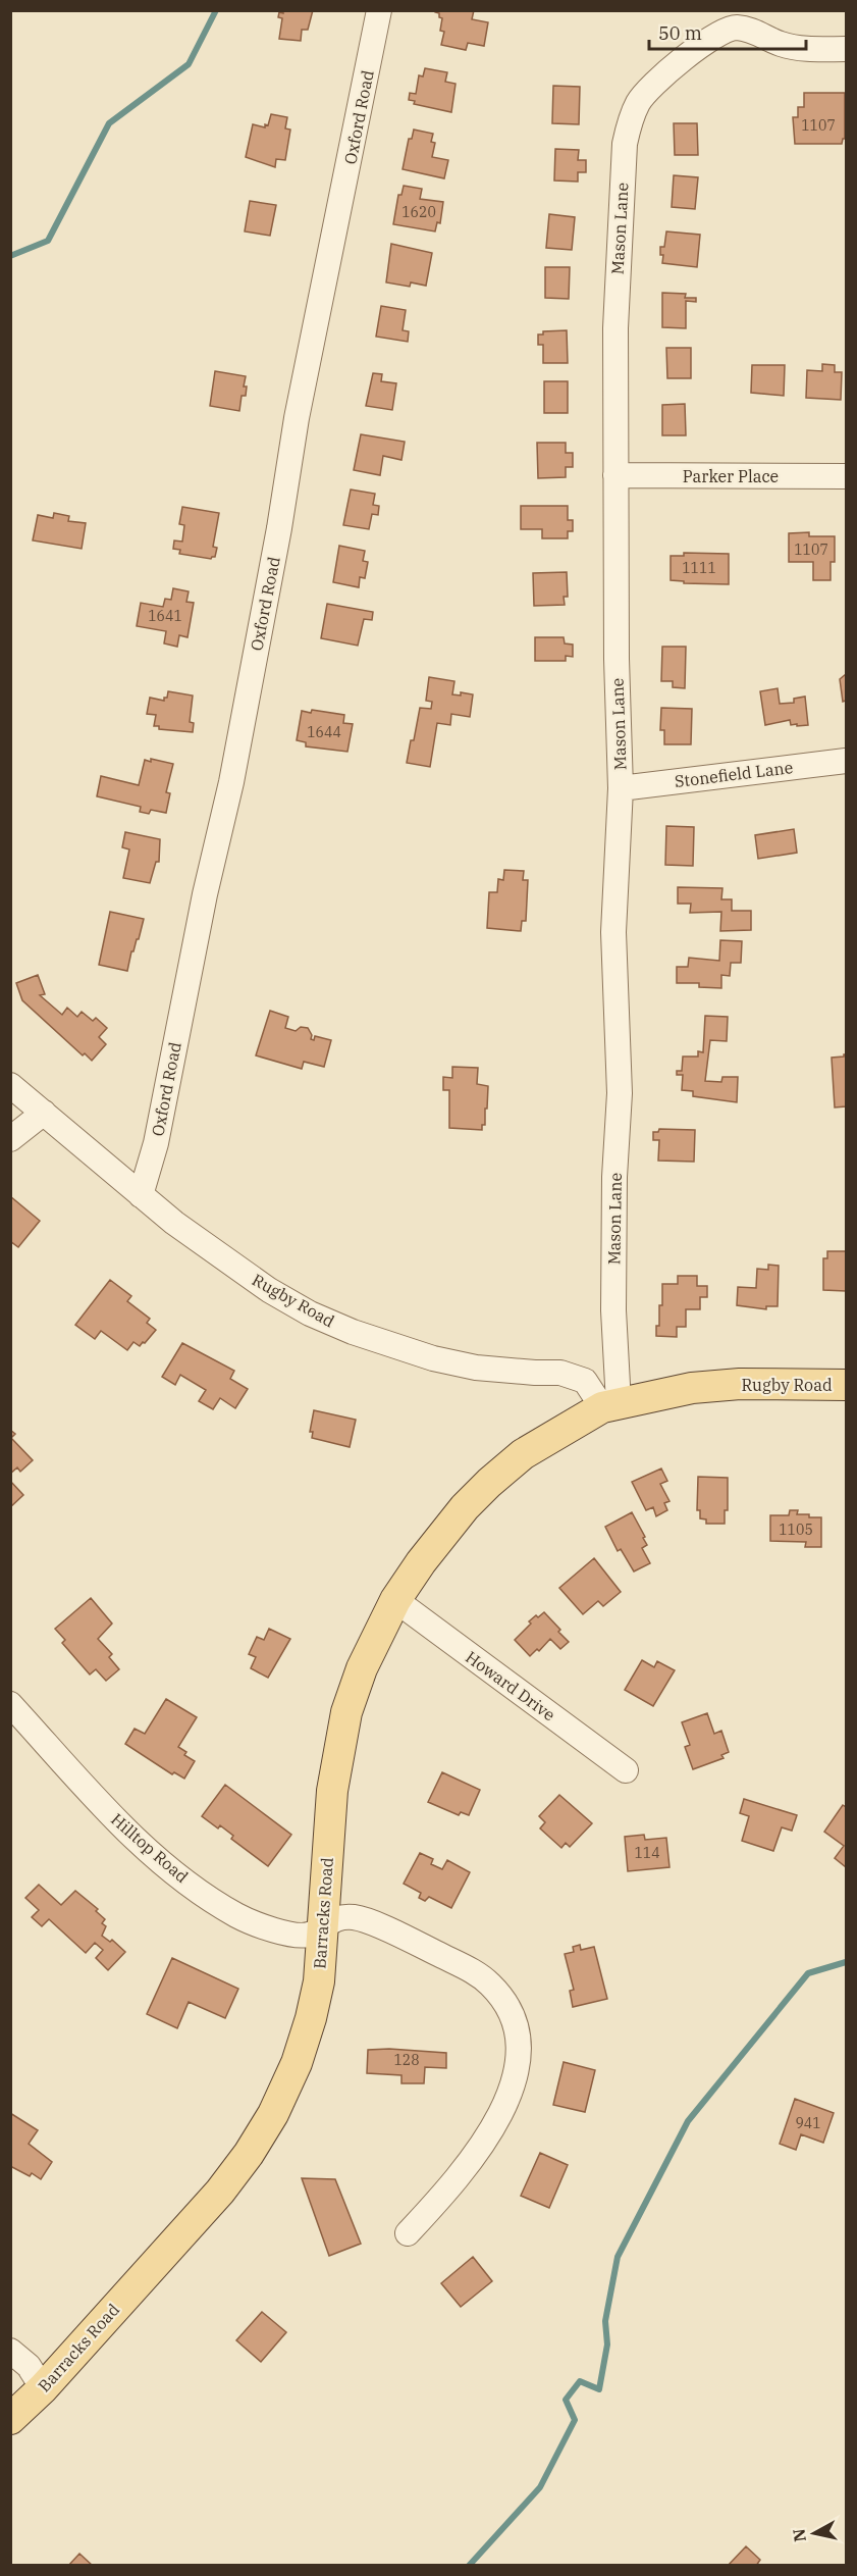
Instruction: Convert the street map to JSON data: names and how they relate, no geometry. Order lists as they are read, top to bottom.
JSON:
{
  "streets": {
    "main road": ["Rugby Road", "Barracks Road"],
    "street": [
      "Oxford Road",
      "Mason Lane",
      "Parker Place",
      "Stonefield Lane",
      "Howard Drive",
      "Hilltop Road"
    ]
  },
  "crossings": [
    ["Oxford Road", "Rugby Road"],
    ["Mason Lane", "Parker Place"],
    ["Mason Lane", "Stonefield Lane"],
    ["Mason Lane", "Rugby Road"],
    ["Mason Lane", "Barracks Road"],
    ["Rugby Road", "Barracks Road"],
    ["Howard Drive", "Barracks Road"],
    ["Hilltop Road", "Barracks Road"]
  ],
  "house_numbers": [
    "1107",
    "1620",
    "1107",
    "1111",
    "1641",
    "1644",
    "1105",
    "114",
    "128",
    "941"
  ],
  "scale_bar": "50 m",
  "north": "left"
}
